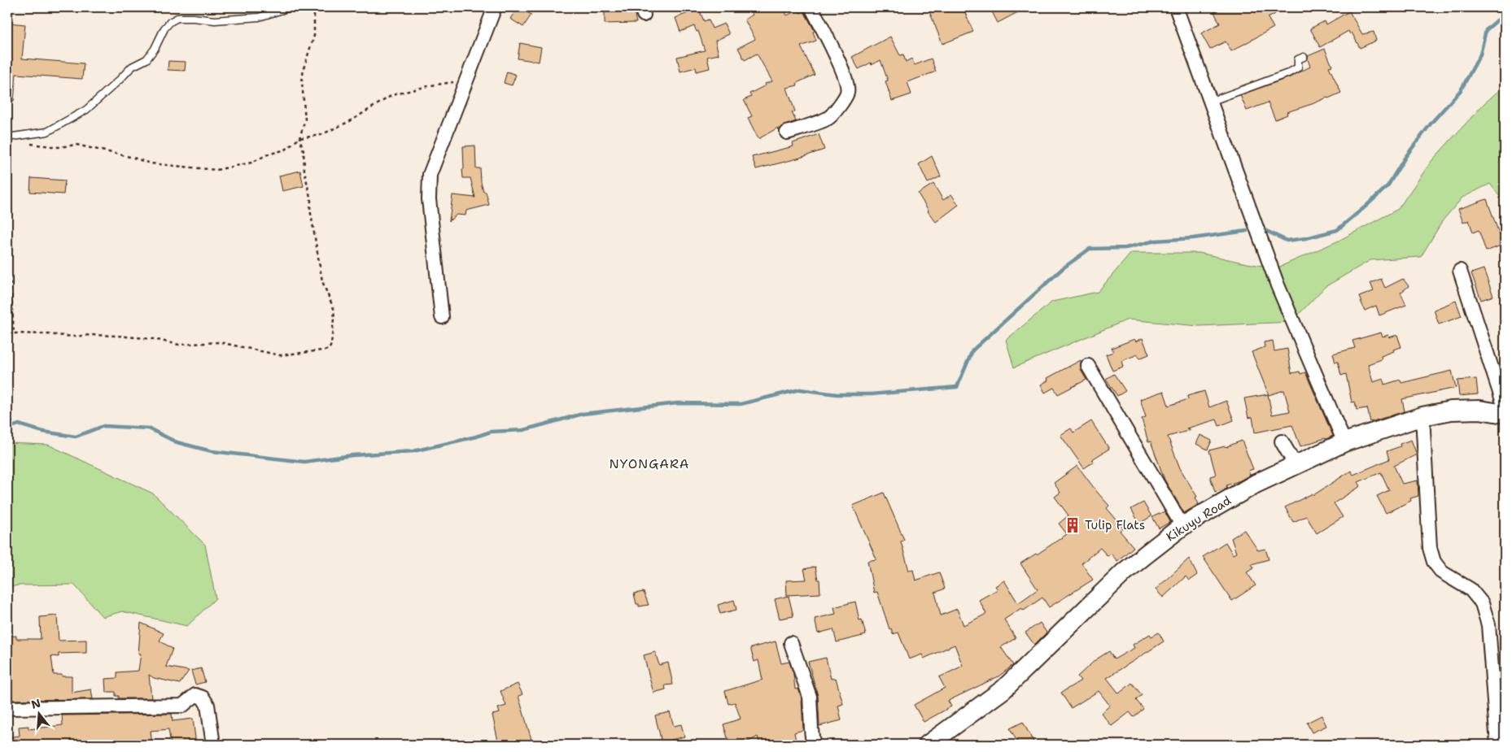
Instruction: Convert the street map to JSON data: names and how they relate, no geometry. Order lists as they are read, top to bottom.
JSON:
{
  "streets": {
    "main road": ["Kikuyu Road"]
  },
  "districts": ["NYONGARA"],
  "places": {
    "building": ["Tulip Flats"]
  },
  "north": "top"
}
